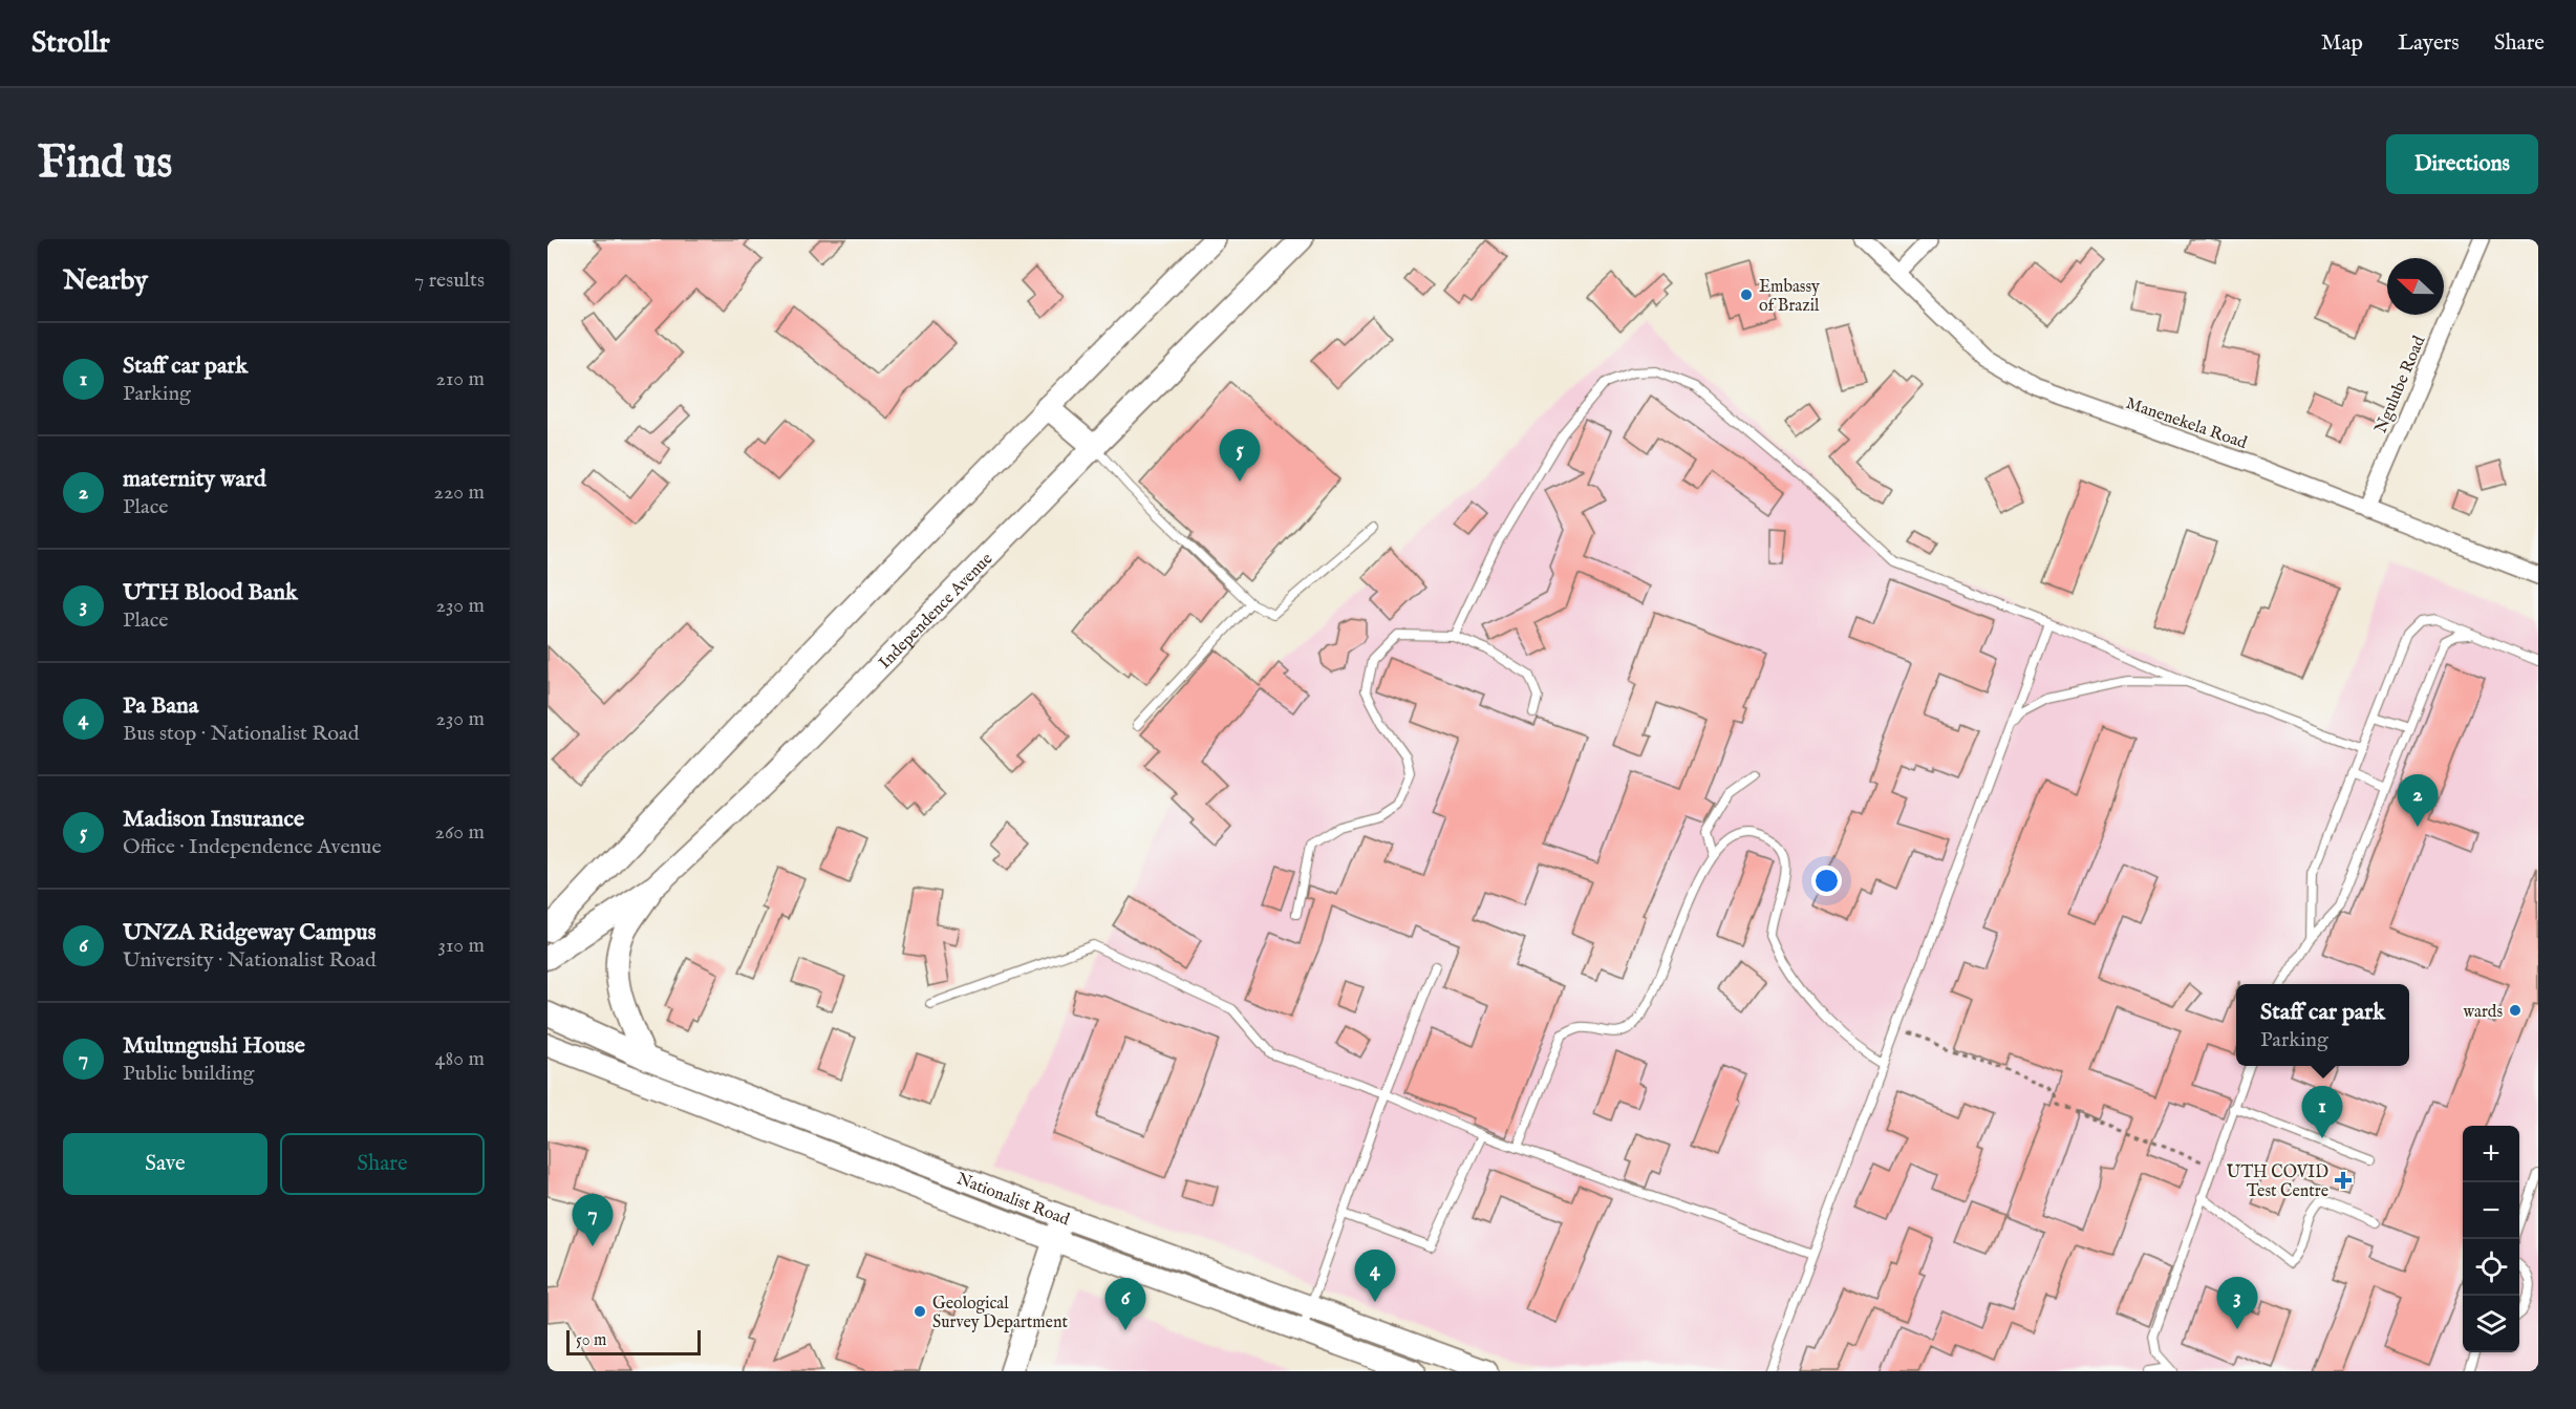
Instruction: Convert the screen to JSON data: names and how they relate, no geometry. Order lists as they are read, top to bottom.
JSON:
{
  "streets": {
    "main road": ["Independence Avenue", "Nationalist Road"],
    "street": ["Ngulube Road", "Manenekela Road"]
  },
  "crossings": [
    ["Ngulube Road", "Manenekela Road"]
  ],
  "places": {
    "other": ["Embassy of Brazil", "wards", "Geological Survey Department"],
    "health": ["UTH COVID Test Centre"]
  },
  "scale_bar": "50 m",
  "north": "left",
  "page": {
    "header": "Strollr",
    "nav": ["Map", "Layers", "Share"],
    "buttons": [
      "Directions",
      ["Save", "Share"]
    ],
    "title": "Find us",
    "heading": ["Nearby", "7 results"],
    "list": [
      {
        "mark": "1",
        "name": "Staff car park",
        "note": "Parking",
        "value": "210 m"
      },
      {
        "mark": "2",
        "name": "maternity ward",
        "note": "Place",
        "value": "220 m"
      },
      {
        "mark": "3",
        "name": "UTH Blood Bank",
        "note": "Place",
        "value": "230 m"
      },
      {
        "mark": "4",
        "name": "Pa Bana",
        "note": "Bus stop · Nationalist Road",
        "value": "230 m"
      },
      {
        "mark": "5",
        "name": "Madison Insurance",
        "note": "Office · Independence Avenue",
        "value": "260 m"
      },
      {
        "mark": "6",
        "name": "UNZA Ridgeway Campus",
        "note": "University · Nationalist Road",
        "value": "310 m"
      },
      {
        "mark": "7",
        "name": "Mulungushi House",
        "note": "Public building",
        "value": "480 m"
      }
    ],
    "pins": [
      "5",
      "2",
      "1",
      "7",
      "4",
      "3",
      "6"
    ],
    "popup": ["Staff car park", "Parking"],
    "map_buttons": ["+", "−"],
    "scale": "50 m"
  }
}
